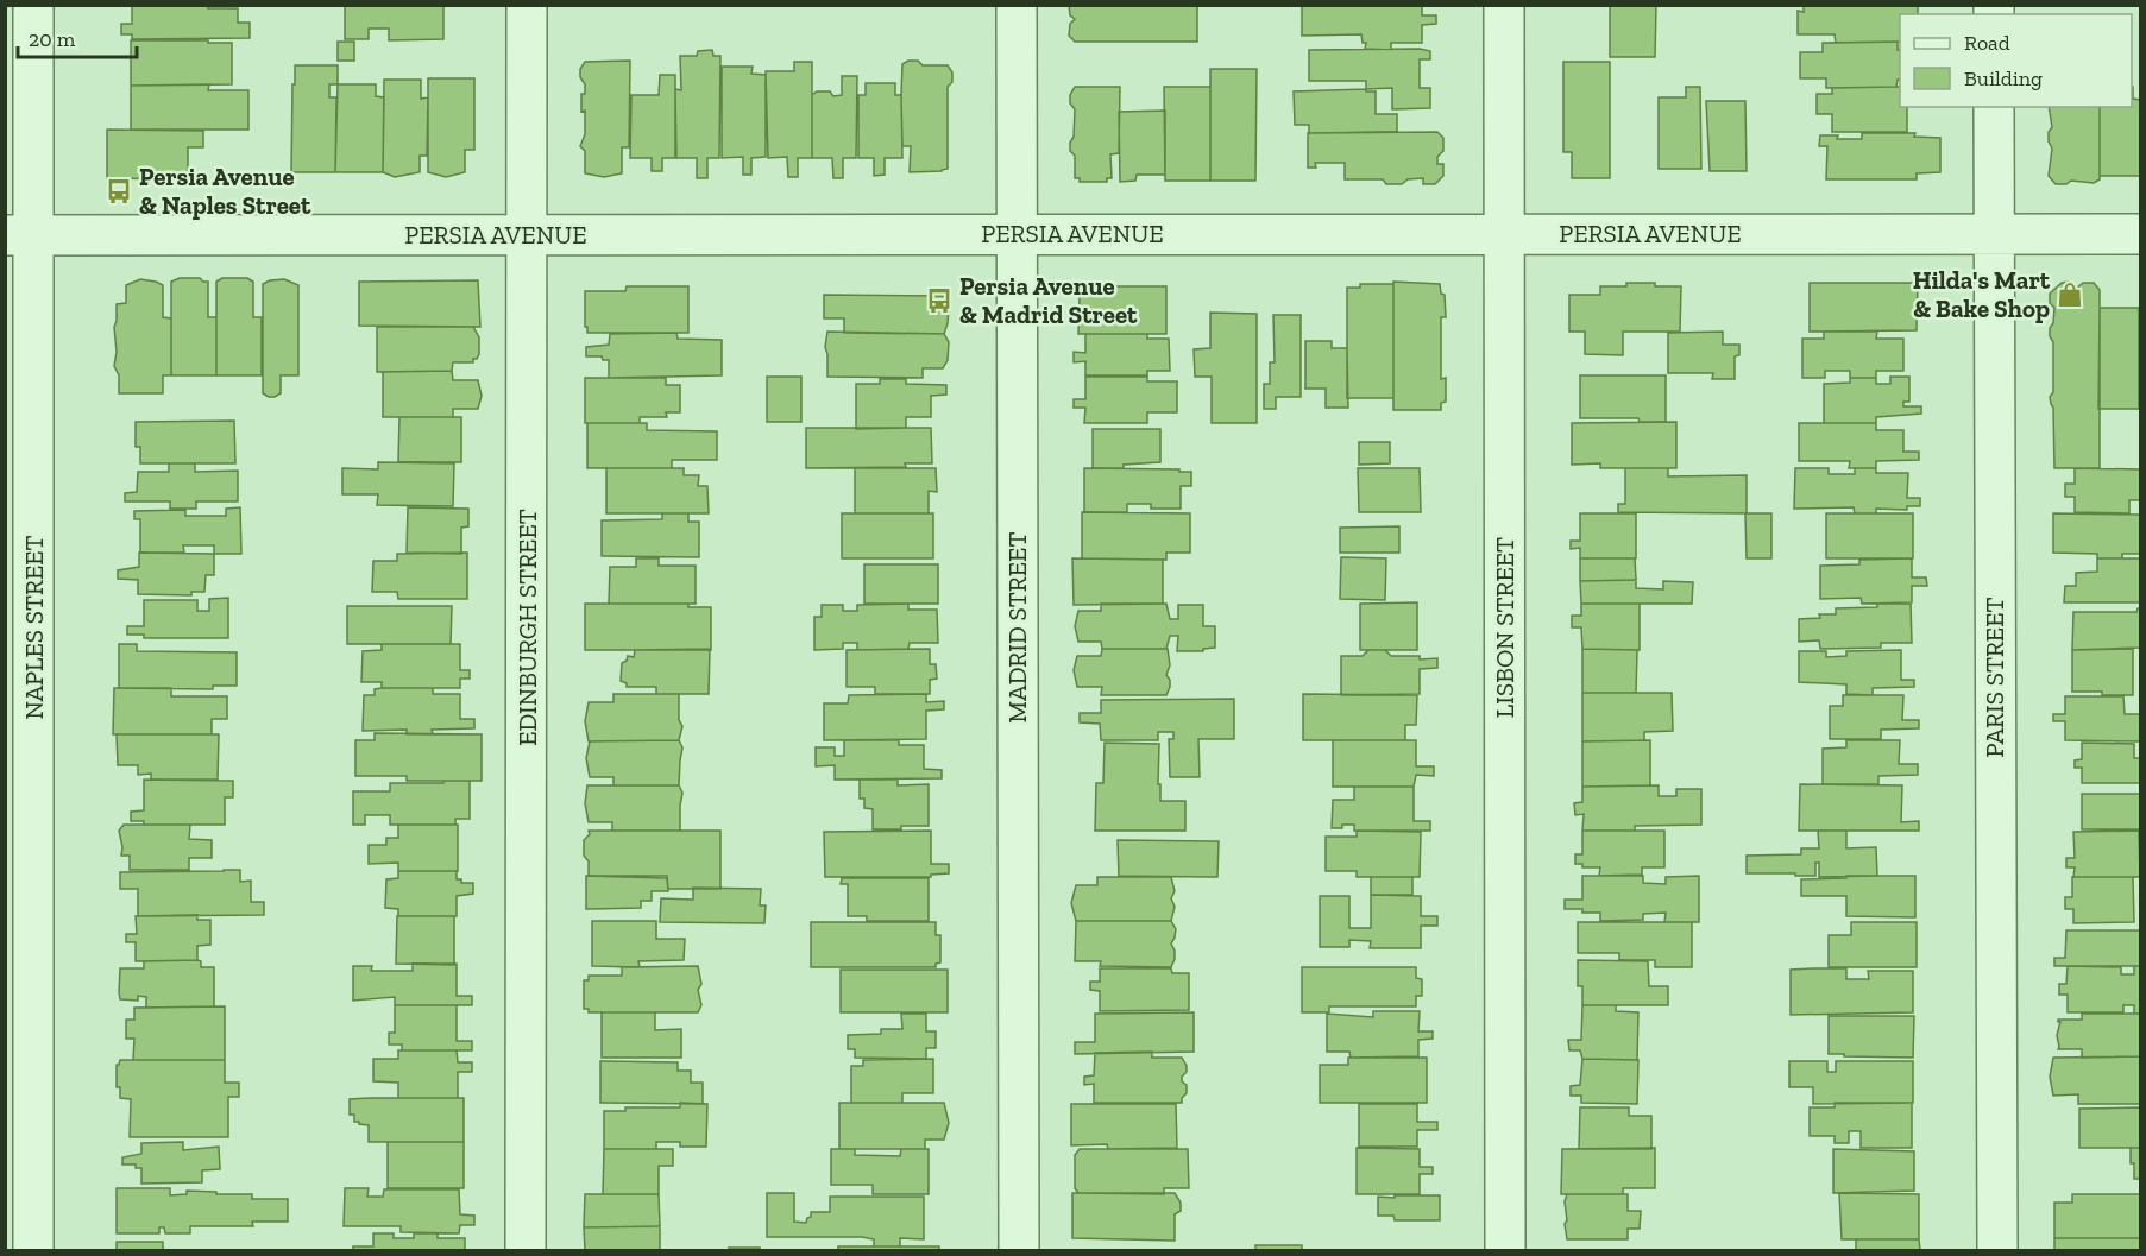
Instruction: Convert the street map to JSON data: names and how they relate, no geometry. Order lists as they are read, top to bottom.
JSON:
{
  "streets": {
    "street": [
      "PERSIA AVENUE",
      "NAPLES STREET",
      "EDINBURGH STREET",
      "MADRID STREET",
      "LISBON STREET",
      "PARIS STREET"
    ]
  },
  "crossings": [
    ["PERSIA AVENUE", "NAPLES STREET"],
    ["PERSIA AVENUE", "EDINBURGH STREET"],
    ["PERSIA AVENUE", "MADRID STREET"],
    ["PERSIA AVENUE", "LISBON STREET"],
    ["PERSIA AVENUE", "PARIS STREET"]
  ],
  "places": {
    "bus stop": ["Persia Avenue & Naples Street", "Persia Avenue & Madrid Street"],
    "shop": ["Hilda's Mart & Bake Shop"]
  },
  "legend": ["Road", "Building"],
  "scale_bar": "20 m"
}
